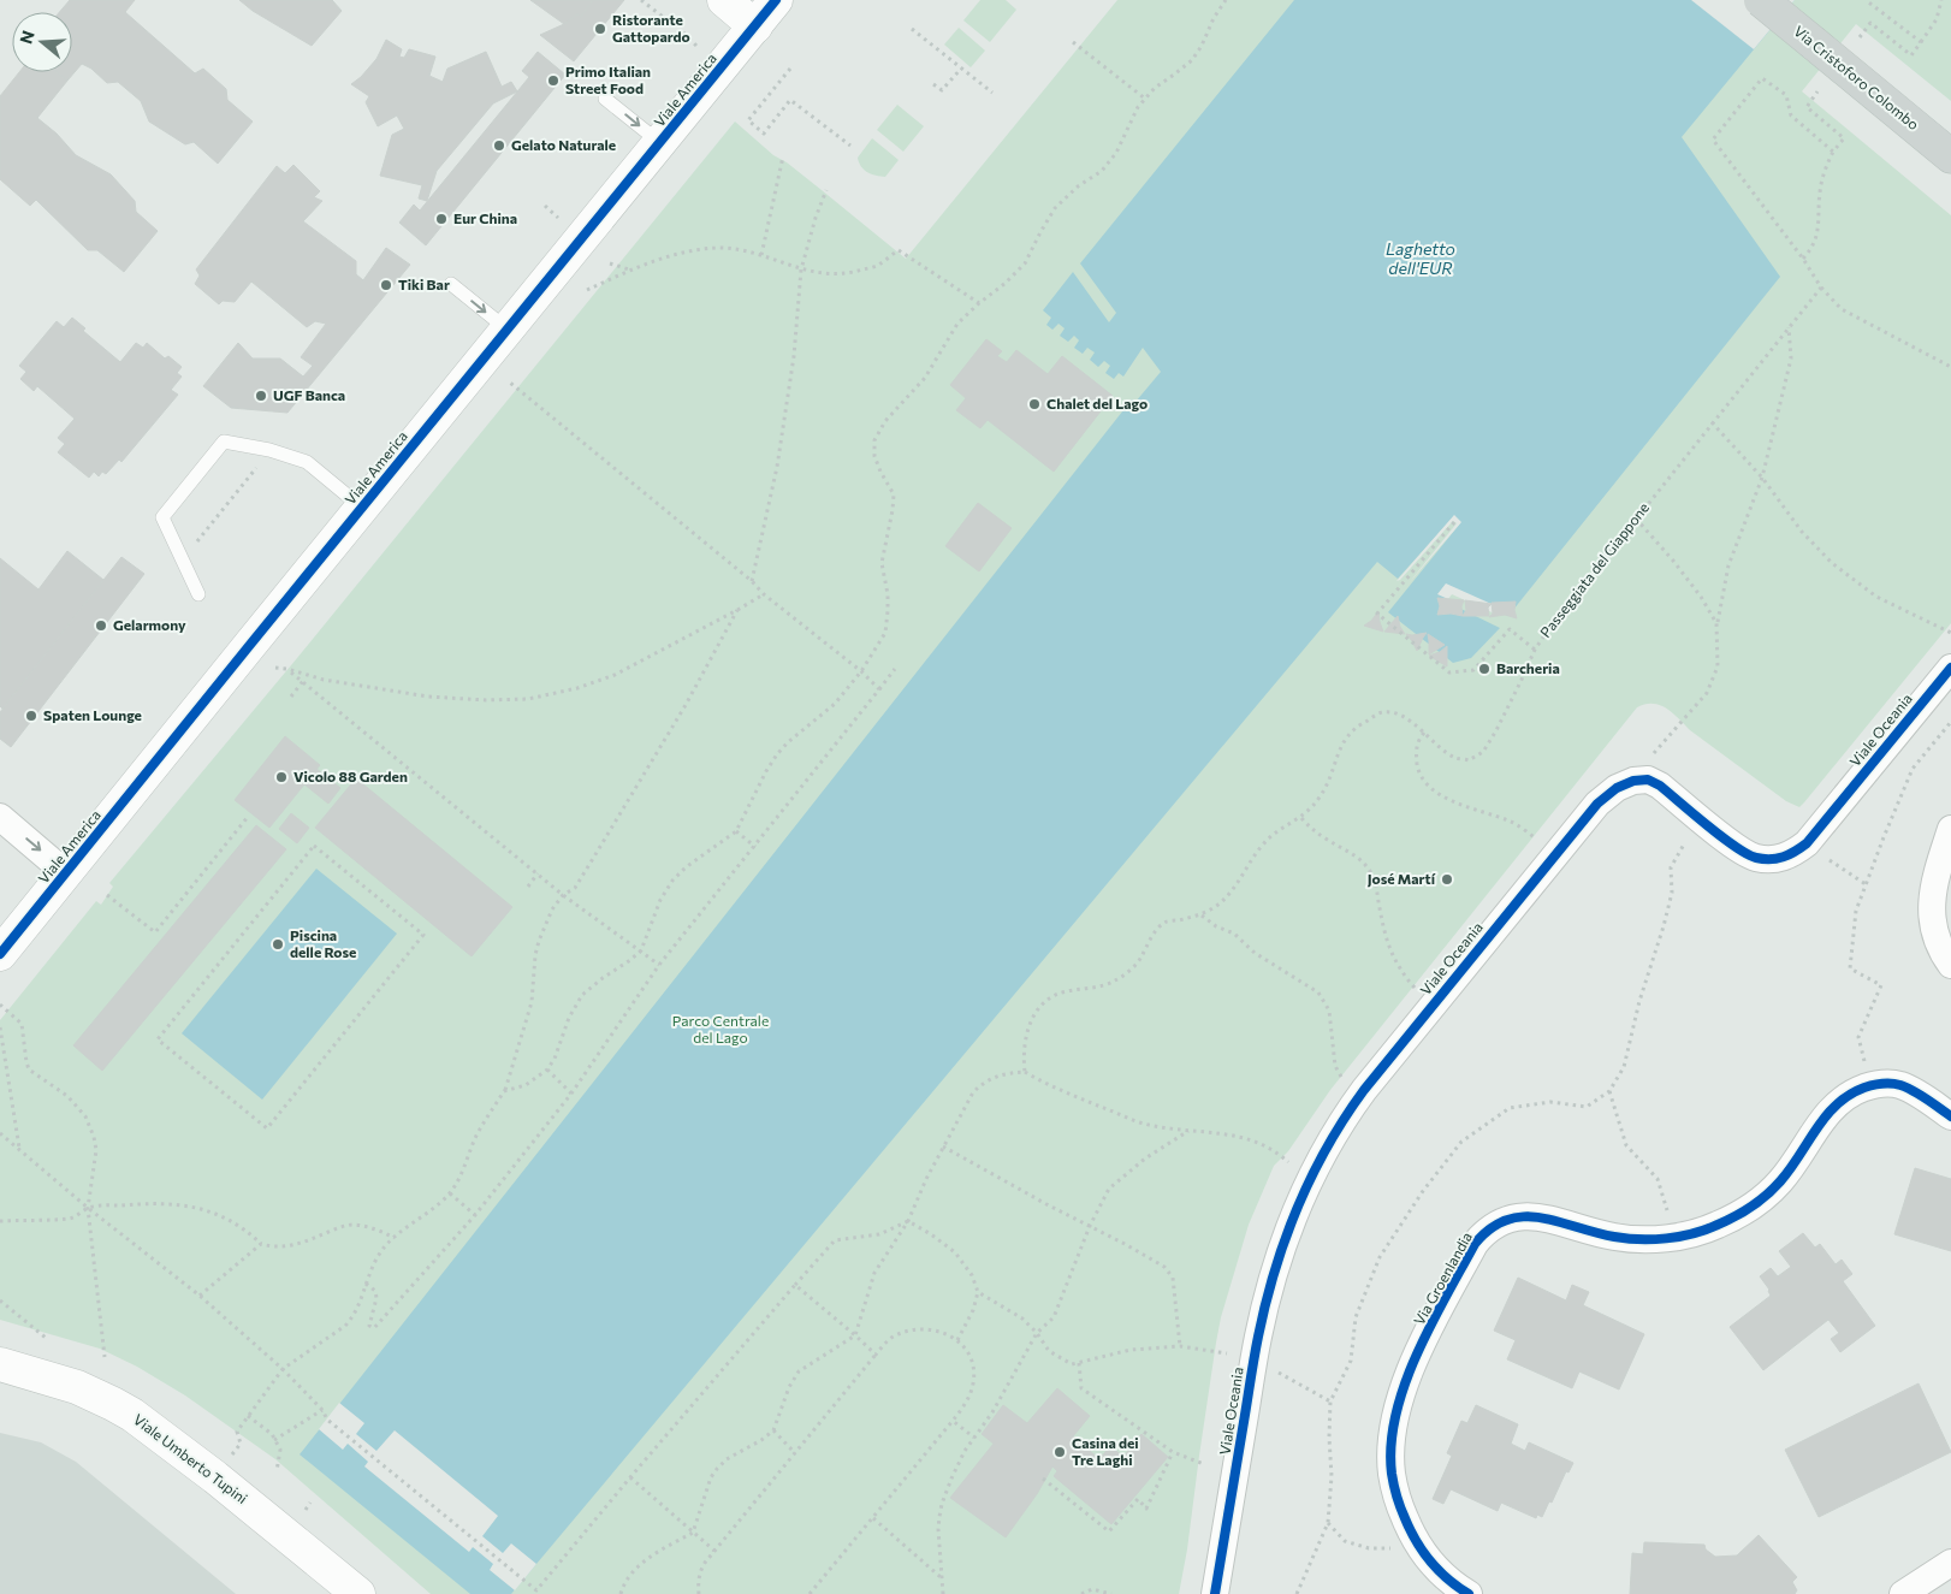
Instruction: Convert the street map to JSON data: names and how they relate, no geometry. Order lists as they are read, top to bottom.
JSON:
{
  "streets": {
    "main road": ["Via Cristoforo Colombo"],
    "street": [
      "Viale America",
      "Viale Oceania",
      "Via Groenlandia",
      "Viale Umberto Tupini"
    ],
    "path": ["Passeggiata del Giappone"]
  },
  "water": ["Laghetto dell'EUR"],
  "parks": ["Parco Centrale del Lago"],
  "places": [
    "Ristorante Gattopardo",
    "Primo Italian Street Food",
    "Gelato Naturale",
    "Eur China",
    "Tiki Bar",
    "UGF Banca",
    "Chalet del Lago",
    "Gelarmony",
    "Barcheria",
    "Spaten Lounge",
    "Vicolo 88 Garden",
    "José Martí",
    "Piscina delle Rose",
    "Casina dei Tre Laghi"
  ],
  "north": "left"
}
